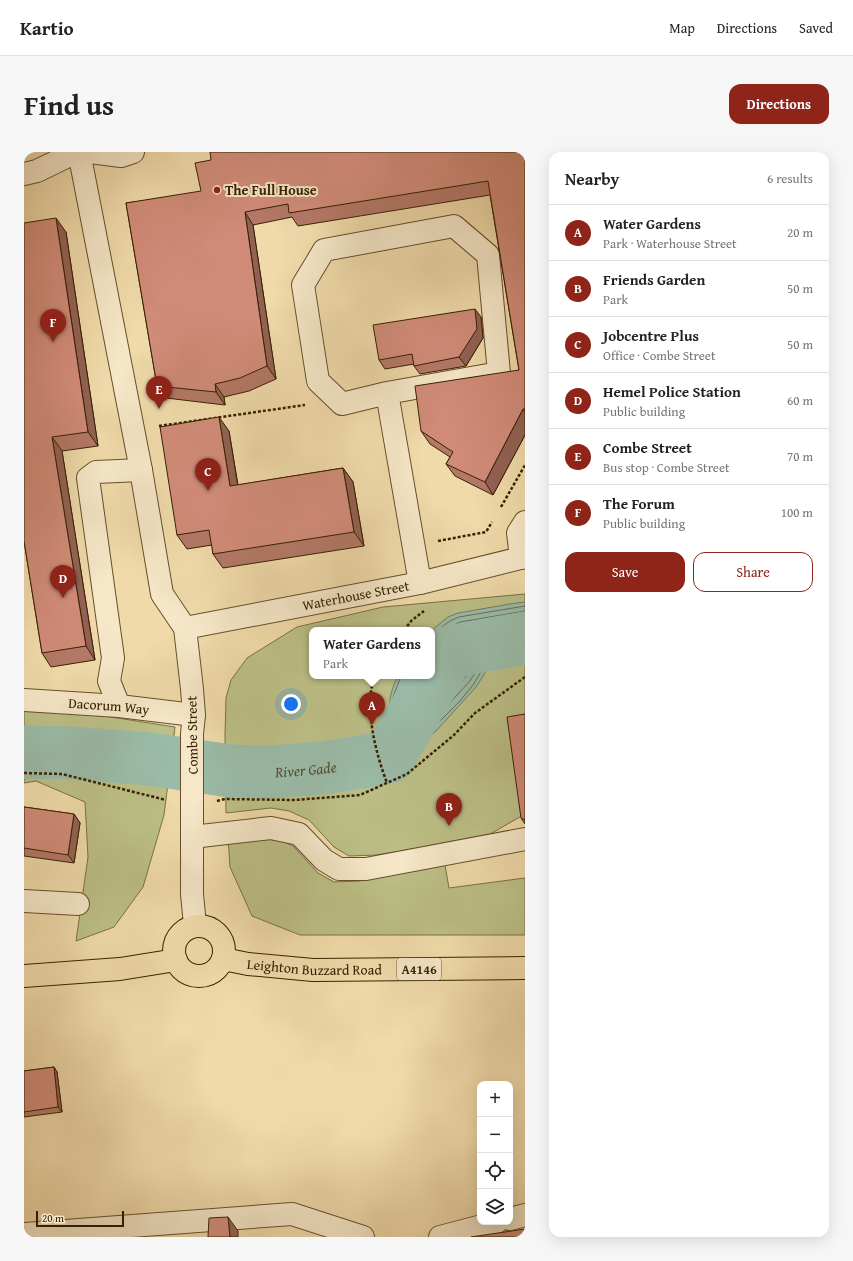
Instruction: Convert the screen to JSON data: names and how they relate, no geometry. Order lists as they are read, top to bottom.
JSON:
{
  "streets": {
    "main road": ["Leighton Buzzard Road", "A4146"],
    "street": ["Waterhouse Street", "Dacorum Way", "Combe Street"]
  },
  "crossings": [
    ["Waterhouse Street", "Combe Street"],
    ["Dacorum Way", "Combe Street"],
    ["Combe Street", "Leighton Buzzard Road"]
  ],
  "water": ["River Gade"],
  "places": ["The Full House"],
  "scale_bar": "20 m",
  "page": {
    "header": "Kartio",
    "nav": ["Map", "Directions", "Saved"],
    "title": "Find us",
    "buttons": [
      "Directions",
      ["Save", "Share"]
    ],
    "heading": ["Nearby", "6 results"],
    "list": [
      {
        "mark": "A",
        "name": "Water Gardens",
        "note": "Park · Waterhouse Street",
        "value": "20 m"
      },
      {
        "mark": "B",
        "name": "Friends Garden",
        "note": "Park",
        "value": "50 m"
      },
      {
        "mark": "C",
        "name": "Jobcentre Plus",
        "note": "Office · Combe Street",
        "value": "50 m"
      },
      {
        "mark": "D",
        "name": "Hemel Police Station",
        "note": "Public building",
        "value": "60 m"
      },
      {
        "mark": "E",
        "name": "Combe Street",
        "note": "Bus stop · Combe Street",
        "value": "70 m"
      },
      {
        "mark": "F",
        "name": "The Forum",
        "note": "Public building",
        "value": "100 m"
      }
    ],
    "pins": [
      "F",
      "E",
      "C",
      "D",
      "A",
      "B"
    ],
    "popup": ["Water Gardens", "Park"],
    "map_buttons": ["+", "−"],
    "scale": "20 m"
  }
}
